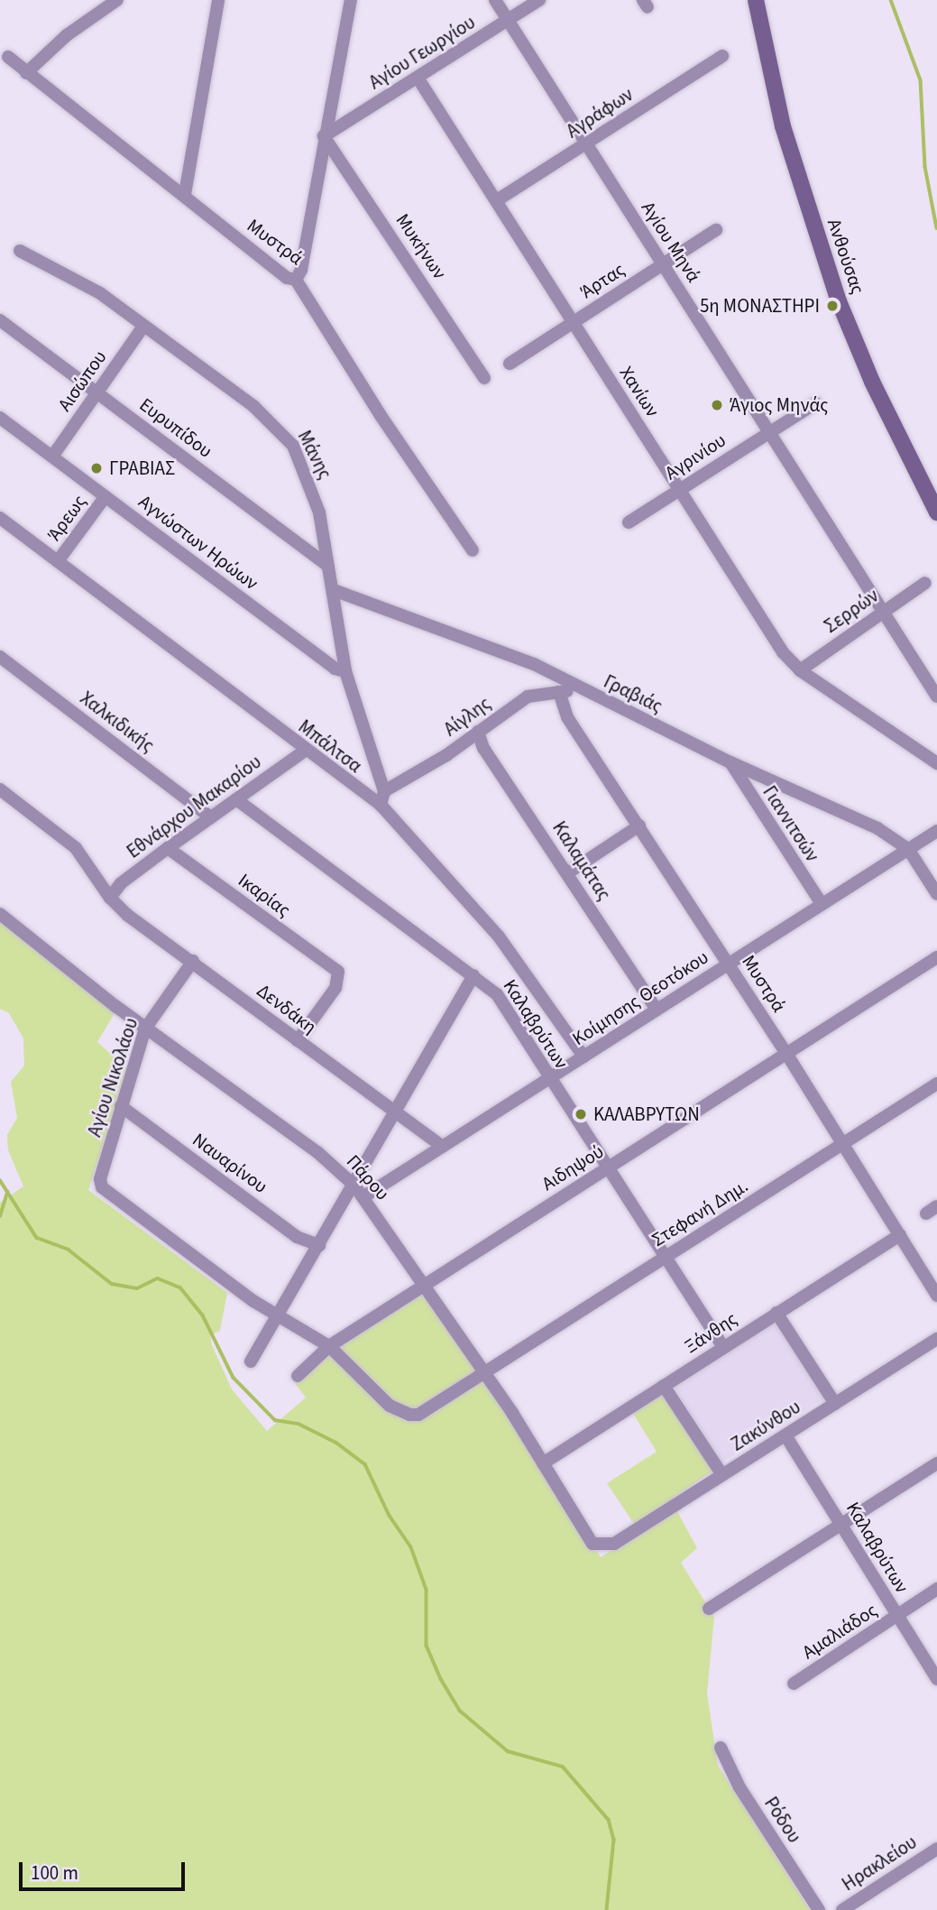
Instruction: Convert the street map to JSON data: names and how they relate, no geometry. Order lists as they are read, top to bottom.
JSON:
{
  "streets": {
    "street": [
      "Αγίου Γεωργίου",
      "Αγράφων",
      "Μυστρά",
      "Αγίου Μηνά",
      "Μυκήνων",
      "Ανθούσας",
      "Άρτας",
      "Αισώπου",
      "Χανίων",
      "Ευρυπίδου",
      "Μάνης",
      "Αγρινίου",
      "Άρεως",
      "Αγνώστων Ηρώων",
      "Σερρών",
      "Γραβιάς",
      "Αίγλης",
      "Χαλκιδικής",
      "Μπάλτσα",
      "Εθνάρχου Μακαρίου",
      "Γιαννιτσών",
      "Καλαμάτας",
      "Ικαρίας",
      "Κοίμησης Θεοτόκου",
      "Δενδάκη",
      "Καλαβρύτων",
      "Αγίου Νικολάου",
      "Ναυαρίνου",
      "Αιδηψού",
      "Πάρου",
      "Στεφανή Δημ.",
      "Ξάνθης",
      "Ζακύνθου",
      "Αμαλιάδος",
      "Ρόδου",
      "Ηρακλείου"
    ]
  },
  "crossings": [
    ["Αγίου Γεωργίου", "Μυστρά"],
    ["Αγίου Γεωργίου", "Αγίου Μηνά"],
    ["Αγίου Γεωργίου", "Μυκήνων"],
    ["Αγίου Γεωργίου", "Χανίων"],
    ["Αγράφων", "Αγίου Μηνά"],
    ["Αγράφων", "Χανίων"],
    ["Μυστρά", "Αίγλης"],
    ["Μυστρά", "Κοίμησης Θεοτόκου"],
    ["Μυστρά", "Αιδηψού"],
    ["Μυστρά", "Στεφανή Δημ."],
    ["Μυστρά", "Ξάνθης"],
    ["Αγίου Μηνά", "Άρτας"],
    ["Αγίου Μηνά", "Αγρινίου"],
    ["Αγίου Μηνά", "Σερρών"],
    ["Άρτας", "Χανίων"],
    ["Αισώπου", "Ευρυπίδου"],
    ["Αισώπου", "Μάνης"],
    ["Αισώπου", "Αγνώστων Ηρώων"],
    ["Χανίων", "Αγρινίου"],
    ["Χανίων", "Σερρών"],
    ["Ευρυπίδου", "Μάνης"],
    ["Μάνης", "Αγνώστων Ηρώων"],
    ["Μάνης", "Γραβιάς"],
    ["Μάνης", "Αίγλης"],
    ["Άρεως", "Αγνώστων Ηρώων"],
    ["Άρεως", "Μπάλτσα"],
    ["Γραβιάς", "Αίγλης"],
    ["Γραβιάς", "Γιαννιτσών"],
    ["Γραβιάς", "Κοίμησης Θεοτόκου"],
    ["Αίγλης", "Καλαμάτας"],
    ["Χαλκιδικής", "Εθνάρχου Μακαρίου"],
    ["Μπάλτσα", "Εθνάρχου Μακαρίου"],
    ["Μπάλτσα", "Κοίμησης Θεοτόκου"],
    ["Εθνάρχου Μακαρίου", "Ικαρίας"],
    ["Εθνάρχου Μακαρίου", "Δενδάκη"],
    ["Εθνάρχου Μακαρίου", "Καλαβρύτων"],
    ["Γιαννιτσών", "Κοίμησης Θεοτόκου"],
    ["Καλαμάτας", "Κοίμησης Θεοτόκου"],
    ["Ικαρίας", "Δενδάκη"],
    ["Κοίμησης Θεοτόκου", "Δενδάκη"],
    ["Κοίμησης Θεοτόκου", "Καλαβρύτων"],
    ["Κοίμησης Θεοτόκου", "Πάρου"],
    ["Δενδάκη", "Αγίου Νικολάου"],
    ["Καλαβρύτων", "Αιδηψού"],
    ["Καλαβρύτων", "Στεφανή Δημ."],
    ["Καλαβρύτων", "Ξάνθης"],
    ["Καλαβρύτων", "Ζακύνθου"],
    ["Καλαβρύτων", "Αμαλιάδος"],
    ["Αγίου Νικολάου", "Ναυαρίνου"],
    ["Αγίου Νικολάου", "Πάρου"],
    ["Αιδηψού", "Πάρου"],
    ["Αιδηψού", "Στεφανή Δημ."],
    ["Πάρου", "Στεφανή Δημ."],
    ["Πάρου", "Ξάνθης"],
    ["Πάρου", "Ζακύνθου"]
  ],
  "places": [
    "5η ΜΟΝΑΣΤΗΡΙ",
    "Άγιος Μηνάς",
    "ΓΡΑΒΙΑΣ",
    "ΚΑΛΑΒΡΥΤΩΝ"
  ],
  "scale_bar": "100 m"
}
